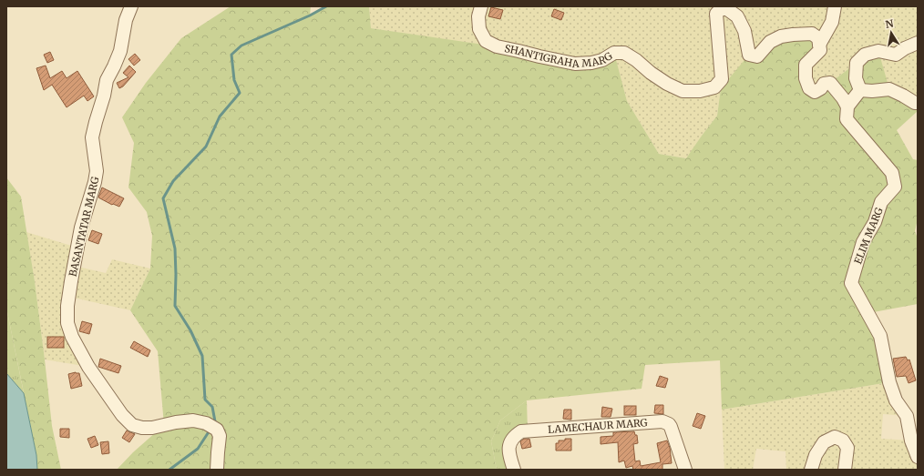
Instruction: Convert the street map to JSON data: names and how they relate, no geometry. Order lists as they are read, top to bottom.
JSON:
{
  "streets": {
    "street": [
      "SHANTIGRAHA MARG",
      "BASANTATAR MARG",
      "ELIM MARG",
      "LAMECHAUR MARG"
    ]
  },
  "north": "top"
}
